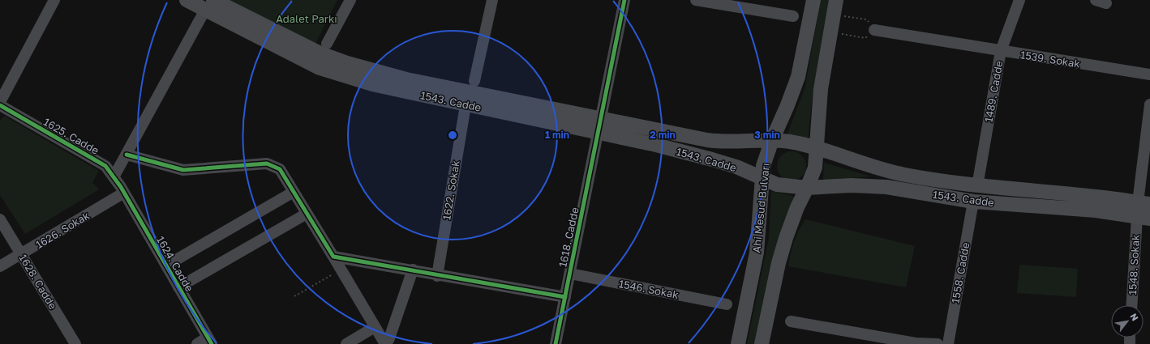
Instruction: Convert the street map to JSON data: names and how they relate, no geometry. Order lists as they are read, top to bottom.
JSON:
{
  "streets": {
    "main road": ["1543. Cadde", "Ahi Mesud Bulvarı"],
    "street": [
      "1539. Sokak",
      "1489. Cadde",
      "1625. Cadde",
      "1622. Sokak",
      "1626. Sokak",
      "1618. Cadde",
      "1624. Cadde",
      "1548. Sokak",
      "1558. Cadde",
      "1628. Cadde",
      "1546. Sokak"
    ]
  },
  "crossings": [
    ["1539. Sokak", "1489. Cadde"],
    ["1489. Cadde", "1543. Cadde"],
    ["1543. Cadde", "1622. Sokak"],
    ["1543. Cadde", "Ahi Mesud Bulvarı"],
    ["1543. Cadde", "1618. Cadde"],
    ["1543. Cadde", "1548. Sokak"],
    ["1543. Cadde", "1558. Cadde"],
    ["1625. Cadde", "1626. Sokak"],
    ["1625. Cadde", "1624. Cadde"],
    ["1626. Sokak", "1624. Cadde"],
    ["1626. Sokak", "1628. Cadde"],
    ["1618. Cadde", "1546. Sokak"]
  ],
  "parks": ["Adalet Parkı"],
  "north": "top right",
  "rings": ["1 min", "2 min", "3 min"]
}
